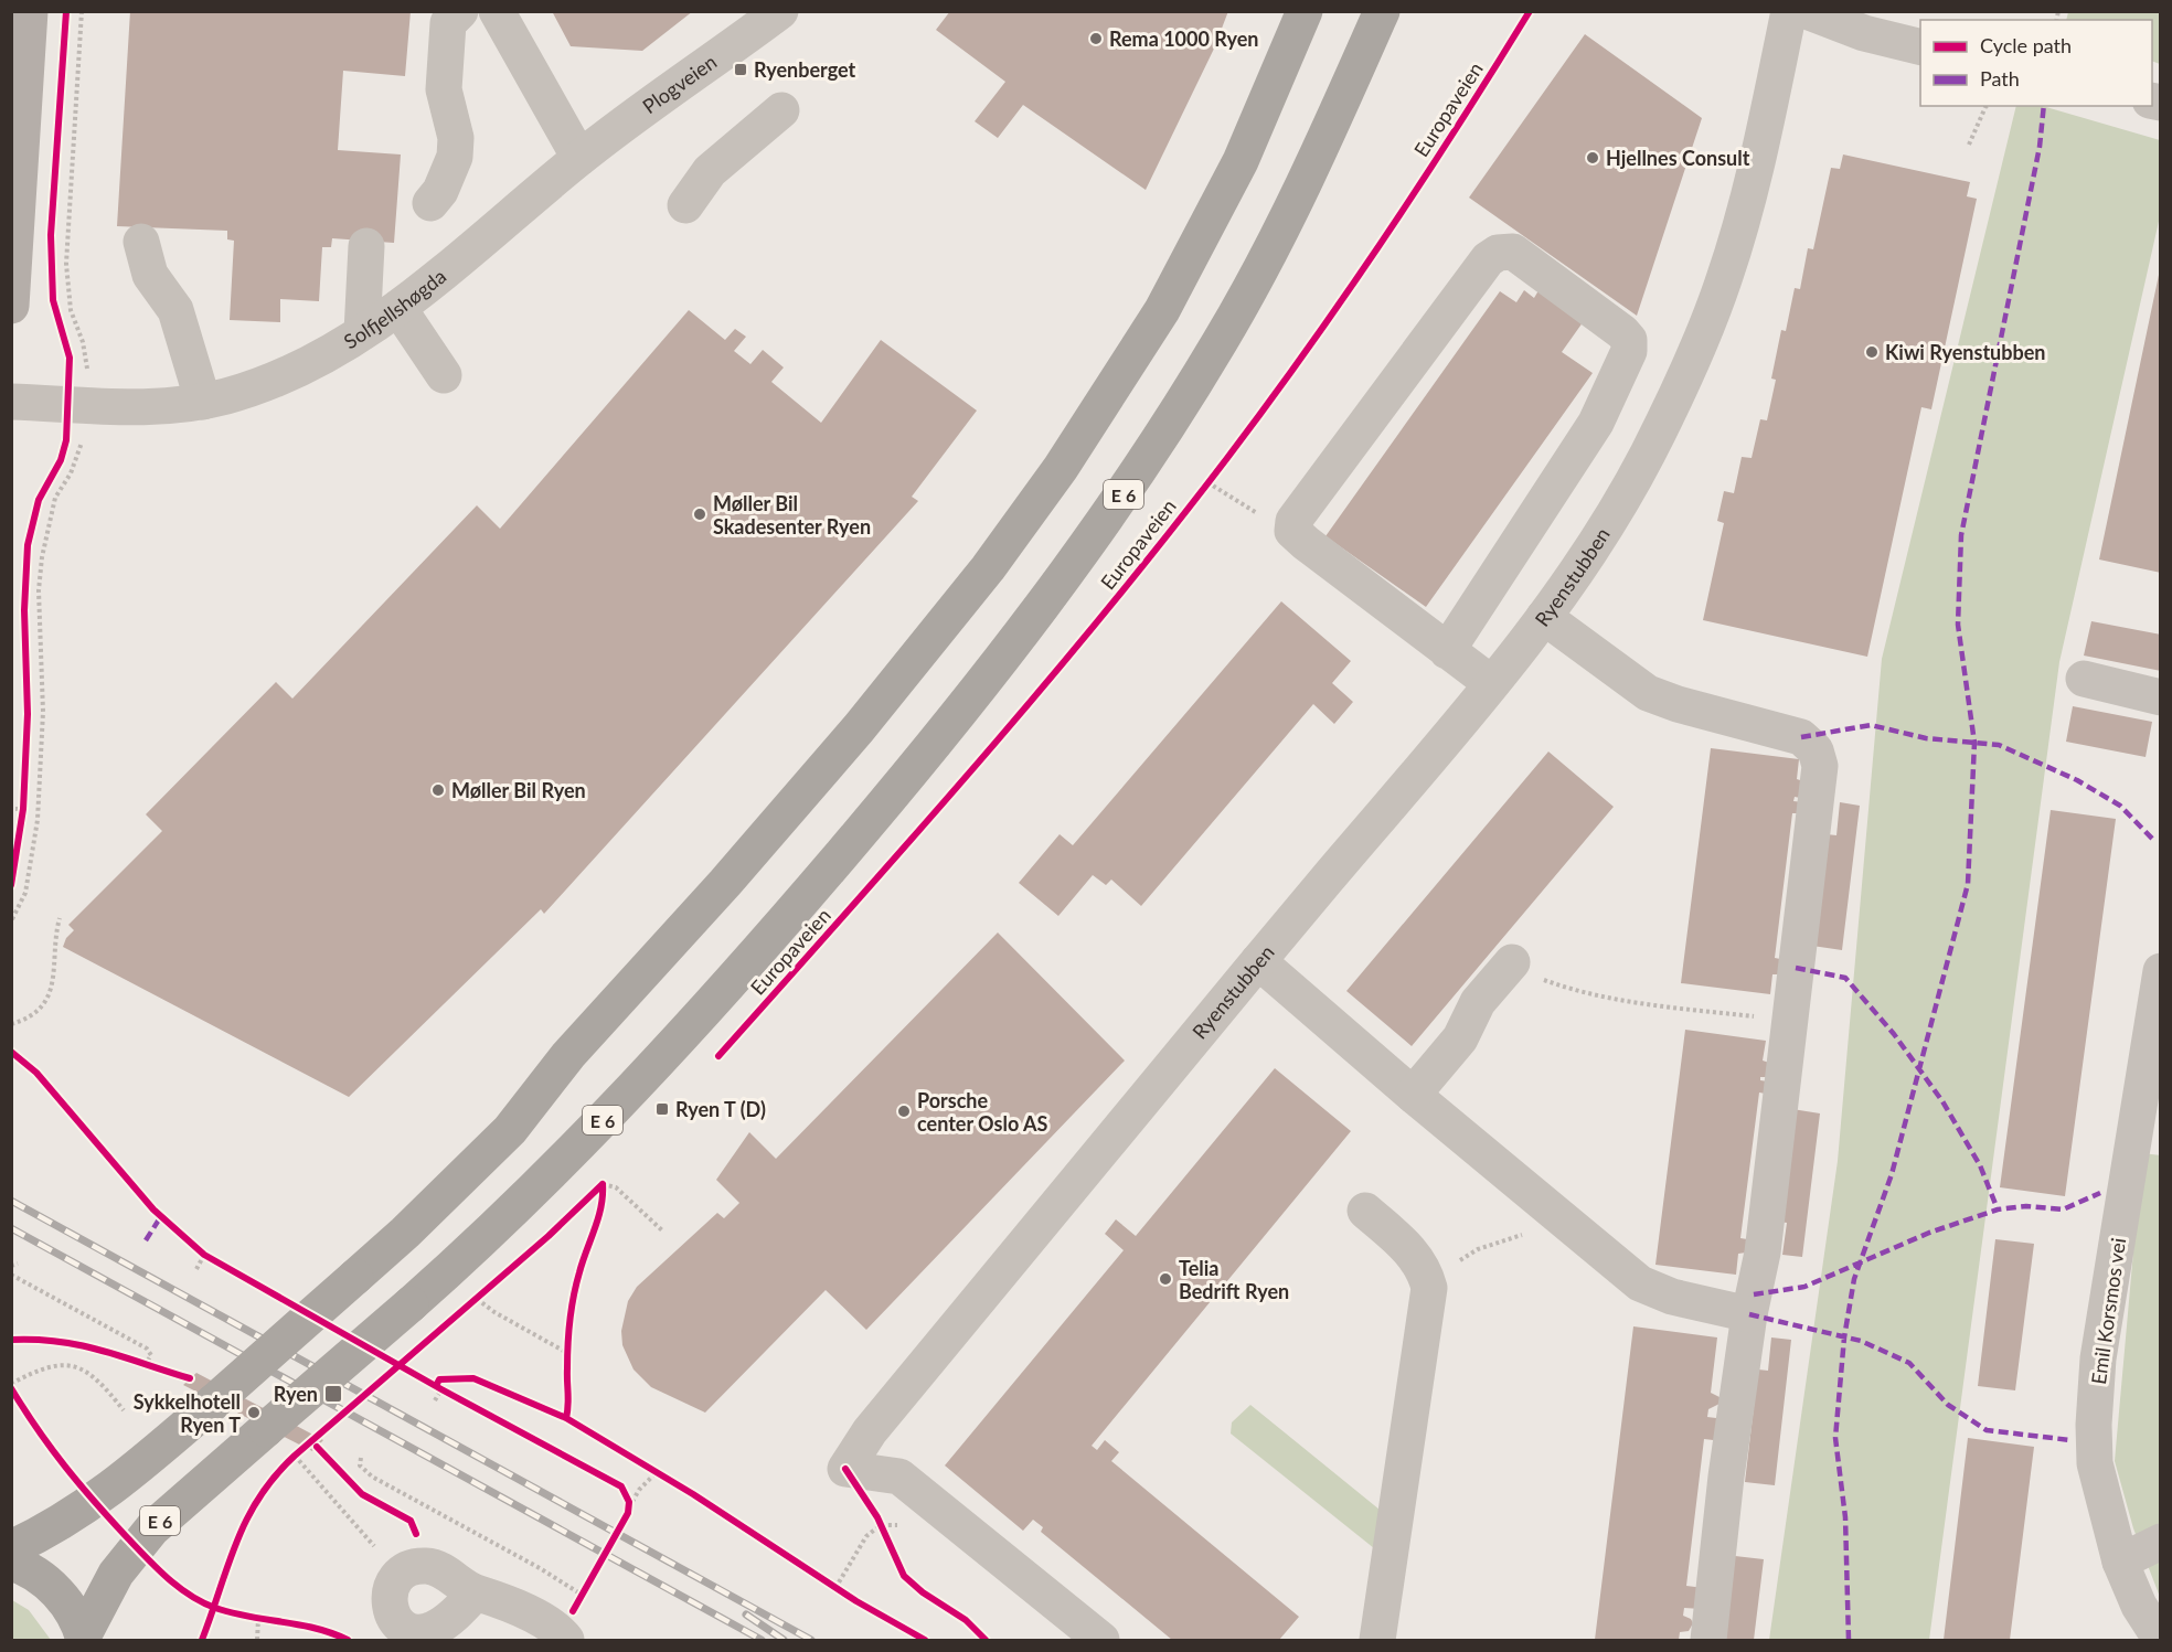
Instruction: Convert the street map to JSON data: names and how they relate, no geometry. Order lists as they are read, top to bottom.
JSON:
{
  "streets": {
    "highway": ["Europaveien", "E 6"],
    "street": [
      "Plogveien",
      "Solfjellshøgda",
      "Ryenstubben",
      "Emil Korsmos vei"
    ]
  },
  "crossings": [
    ["Plogveien", "Solfjellshøgda"],
    ["Europaveien", "E 6"]
  ],
  "places": {
    "other": [
      "Rema 1000 Ryen",
      "Hjellnes Consult",
      "Kiwi Ryenstubben",
      "Møller Bil Skadesenter Ryen",
      "Møller Bil Ryen",
      "Porsche center Oslo AS",
      "Telia Bedrift Ryen",
      "Sykkelhotell Ryen T"
    ],
    "transit": ["Ryenberget", "Ryen T (D)", "Ryen"]
  },
  "legend": ["Cycle path", "Path"]
}
